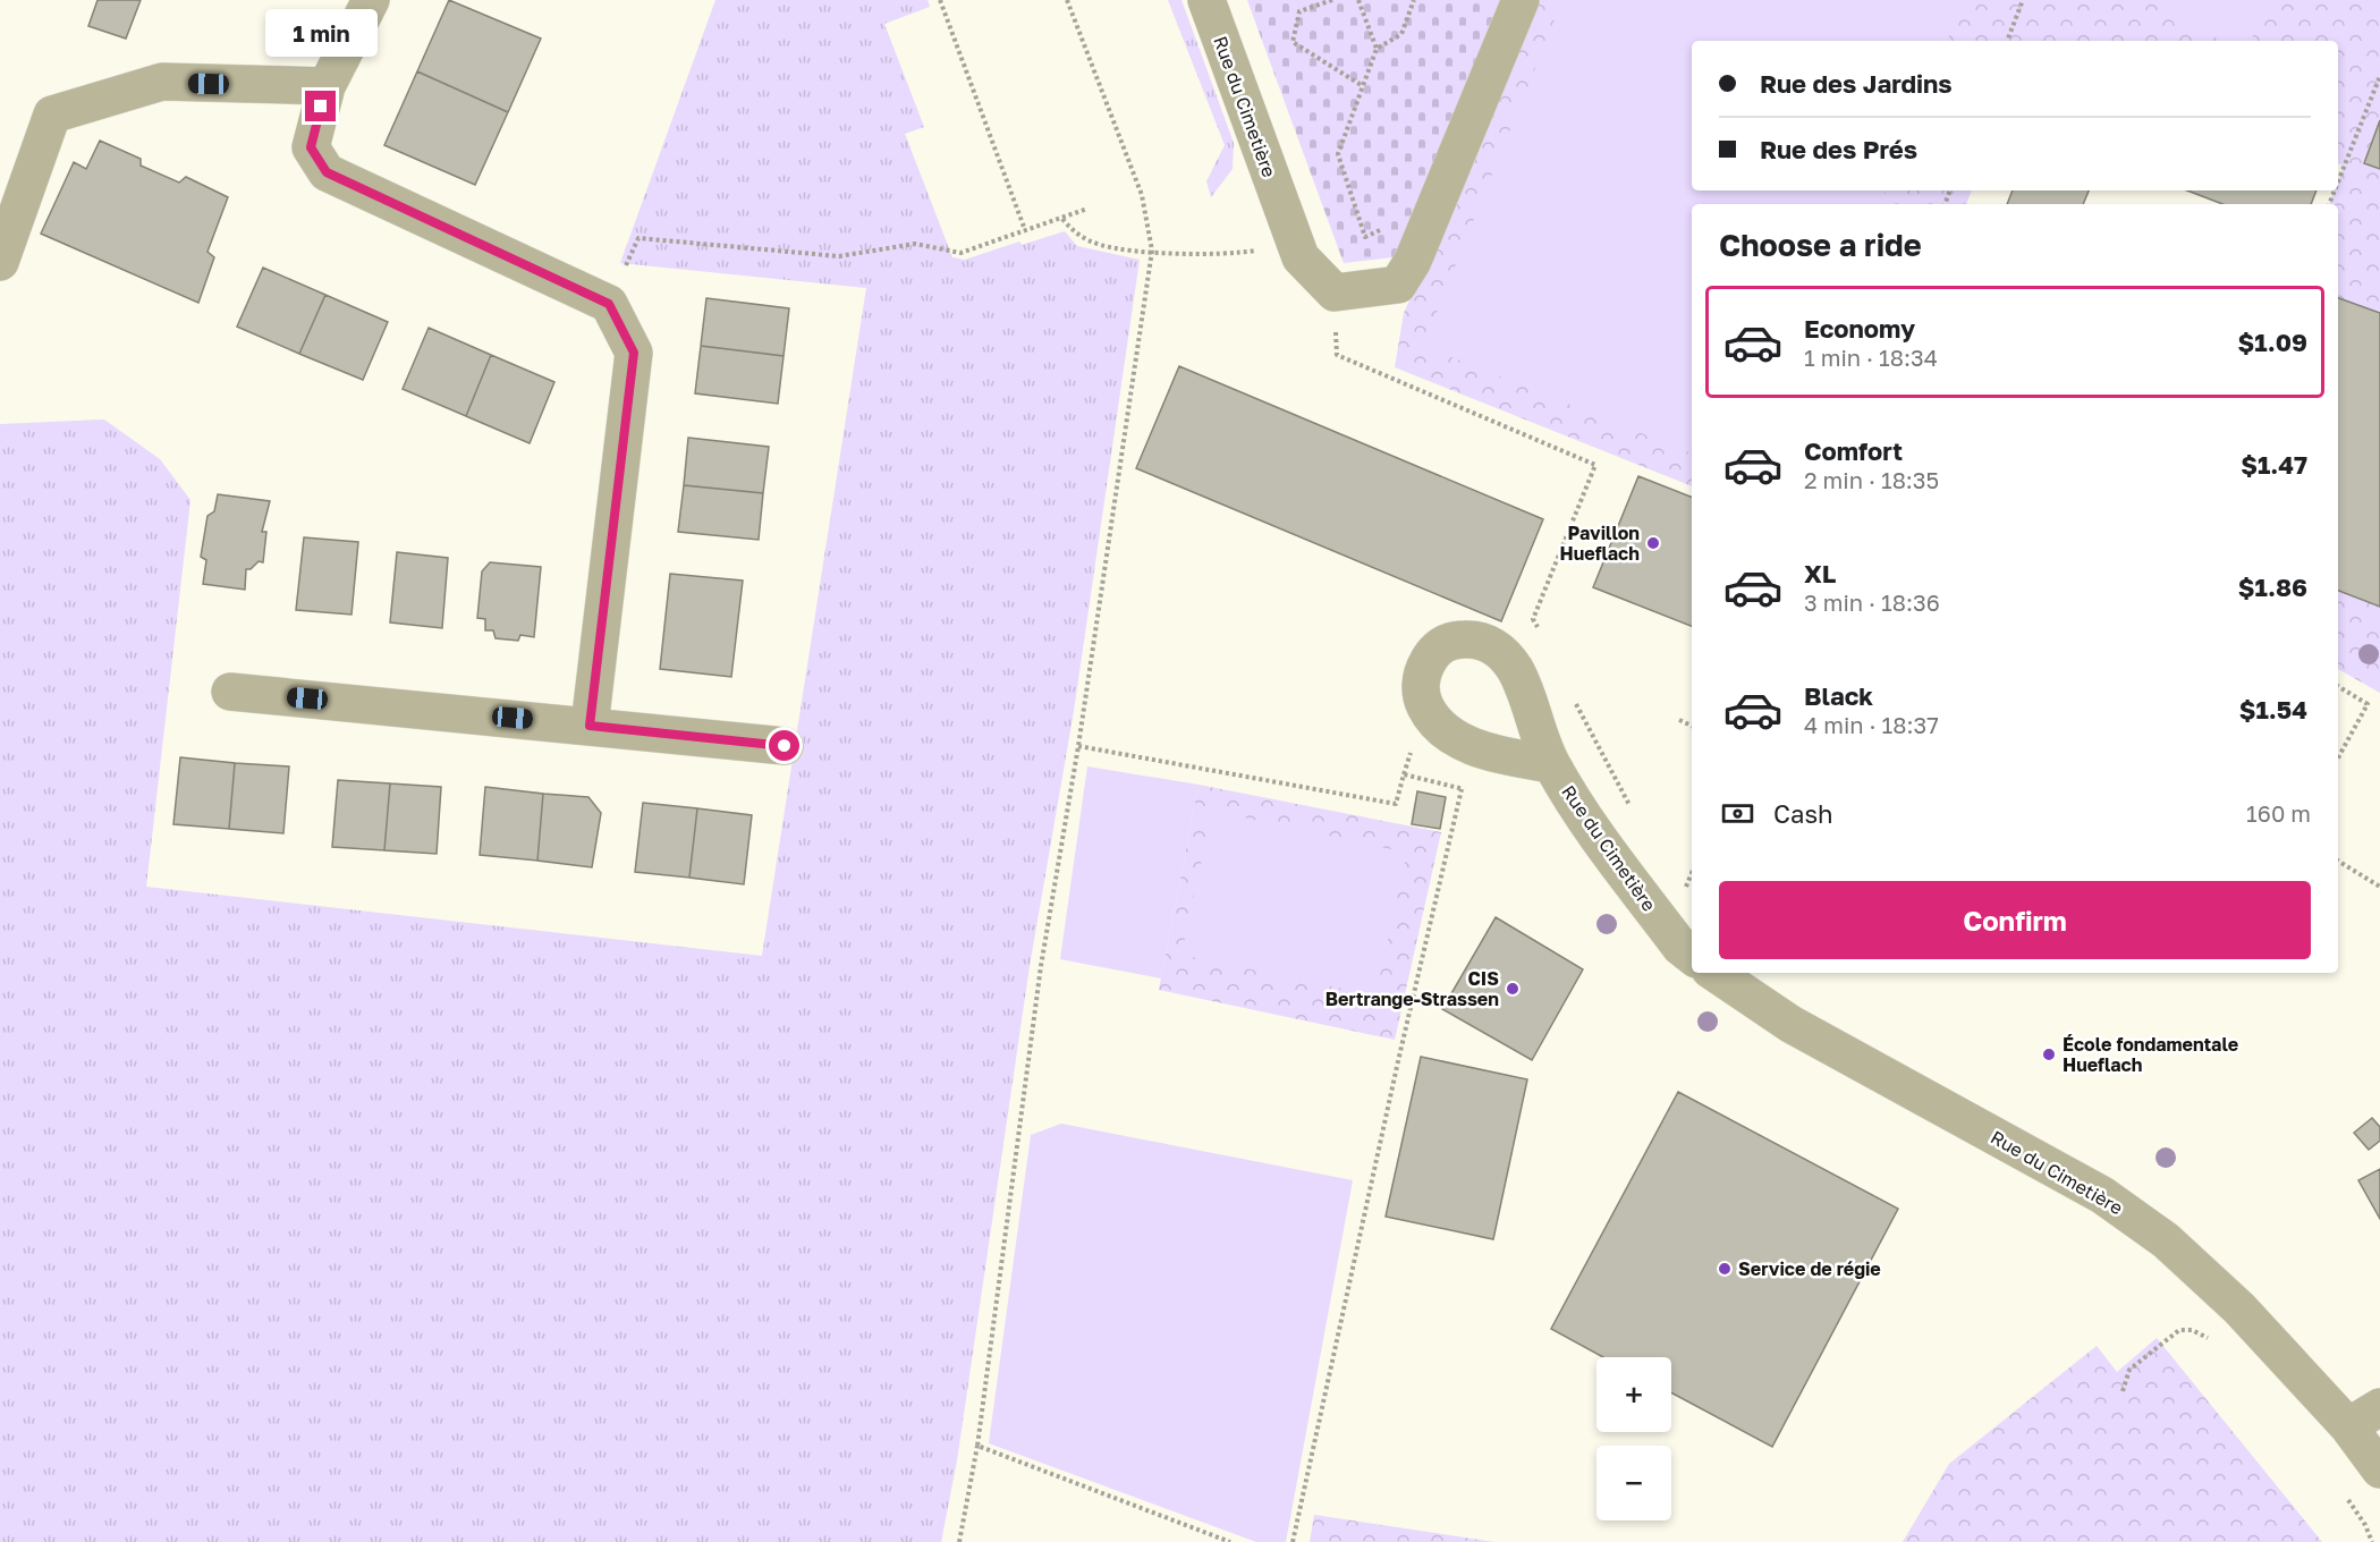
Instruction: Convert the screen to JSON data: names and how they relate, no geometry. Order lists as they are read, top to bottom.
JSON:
{
  "streets": {
    "street": ["Rue du Cimetière"]
  },
  "places": [
    "Pavillon Hueflach",
    "CIS Bertrange-Strassen",
    "École fondamentale Hueflach",
    "Service de régie"
  ],
  "page": {
    "bubble": "1 min",
    "banner": ["Rue des Jardins", "Rue des Prés"],
    "heading": "Choose a ride",
    "list": [
      {
        "name": "Economy",
        "note": "1 min · 18:34",
        "value": "$1.09"
      },
      {
        "name": "Comfort",
        "note": "2 min · 18:35",
        "value": "$1.47"
      },
      {
        "name": "XL",
        "note": "3 min · 18:36",
        "value": "$1.86"
      },
      {
        "name": "Black",
        "note": "4 min · 18:37",
        "value": "$1.54"
      }
    ],
    "pay": ["Cash", "160 m"],
    "buttons": "Confirm",
    "map_buttons": ["+", "−"]
  }
}
